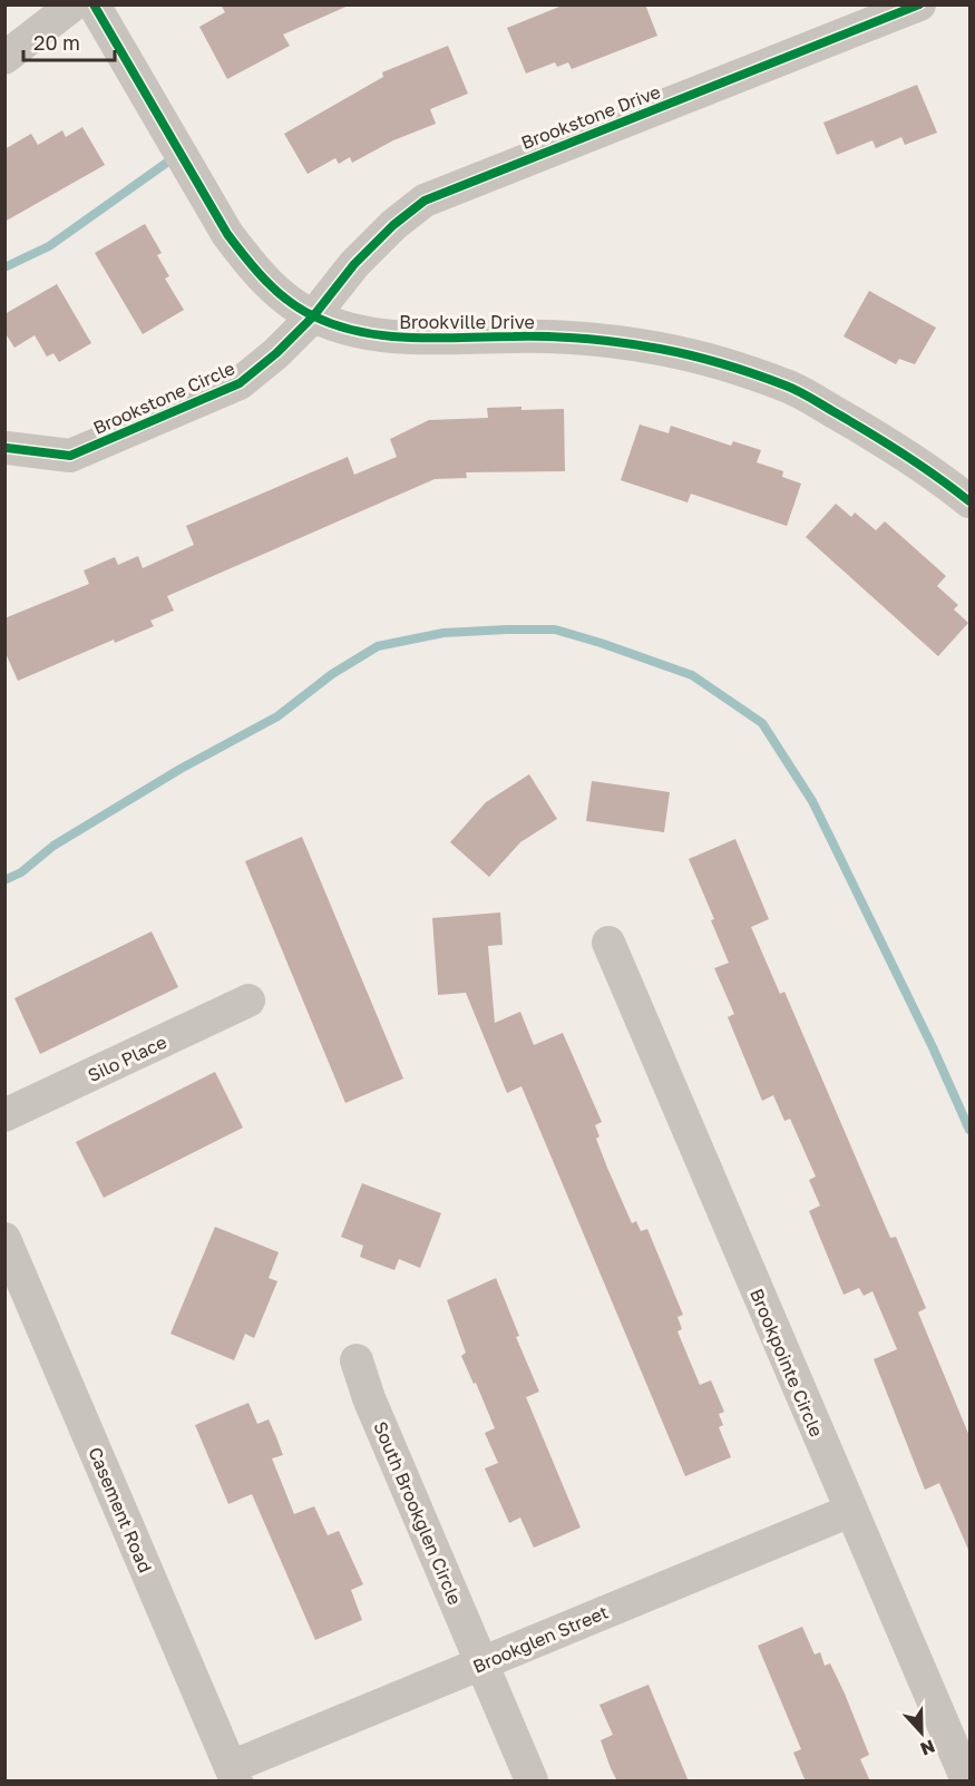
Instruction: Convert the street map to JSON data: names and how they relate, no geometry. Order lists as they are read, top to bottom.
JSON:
{
  "streets": {
    "street": [
      "Brookstone Drive",
      "Brookville Drive",
      "Brookstone Circle",
      "Silo Place",
      "Brookpointe Circle",
      "Casement Road",
      "South Brookglen Circle",
      "Brookglen Street"
    ]
  },
  "crossings": [
    ["Brookstone Drive", "Brookville Drive"],
    ["Brookstone Drive", "Brookstone Circle"],
    ["Brookville Drive", "Brookstone Circle"],
    ["Brookpointe Circle", "Brookglen Street"],
    ["Casement Road", "Brookglen Street"],
    ["South Brookglen Circle", "Brookglen Street"]
  ],
  "scale_bar": "20 m",
  "north": "bottom"
}
